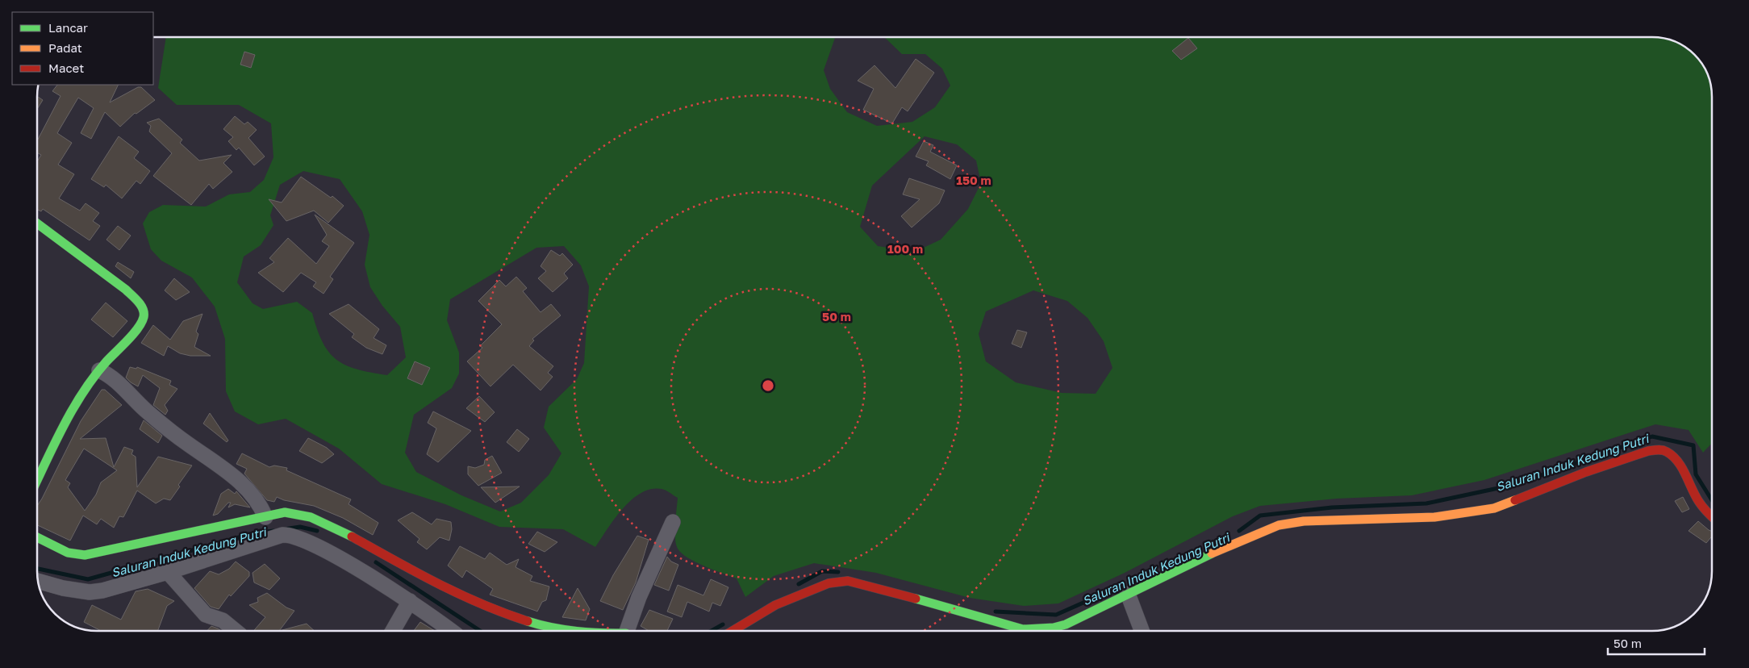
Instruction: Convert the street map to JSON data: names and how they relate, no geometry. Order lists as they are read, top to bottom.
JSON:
{
  "water": ["Saluran Induk Kedung Putri"],
  "legend": ["Lancar", "Padat", "Macet"],
  "scale_bar": "50 m",
  "rings": ["150 m", "100 m", "50 m"]
}
